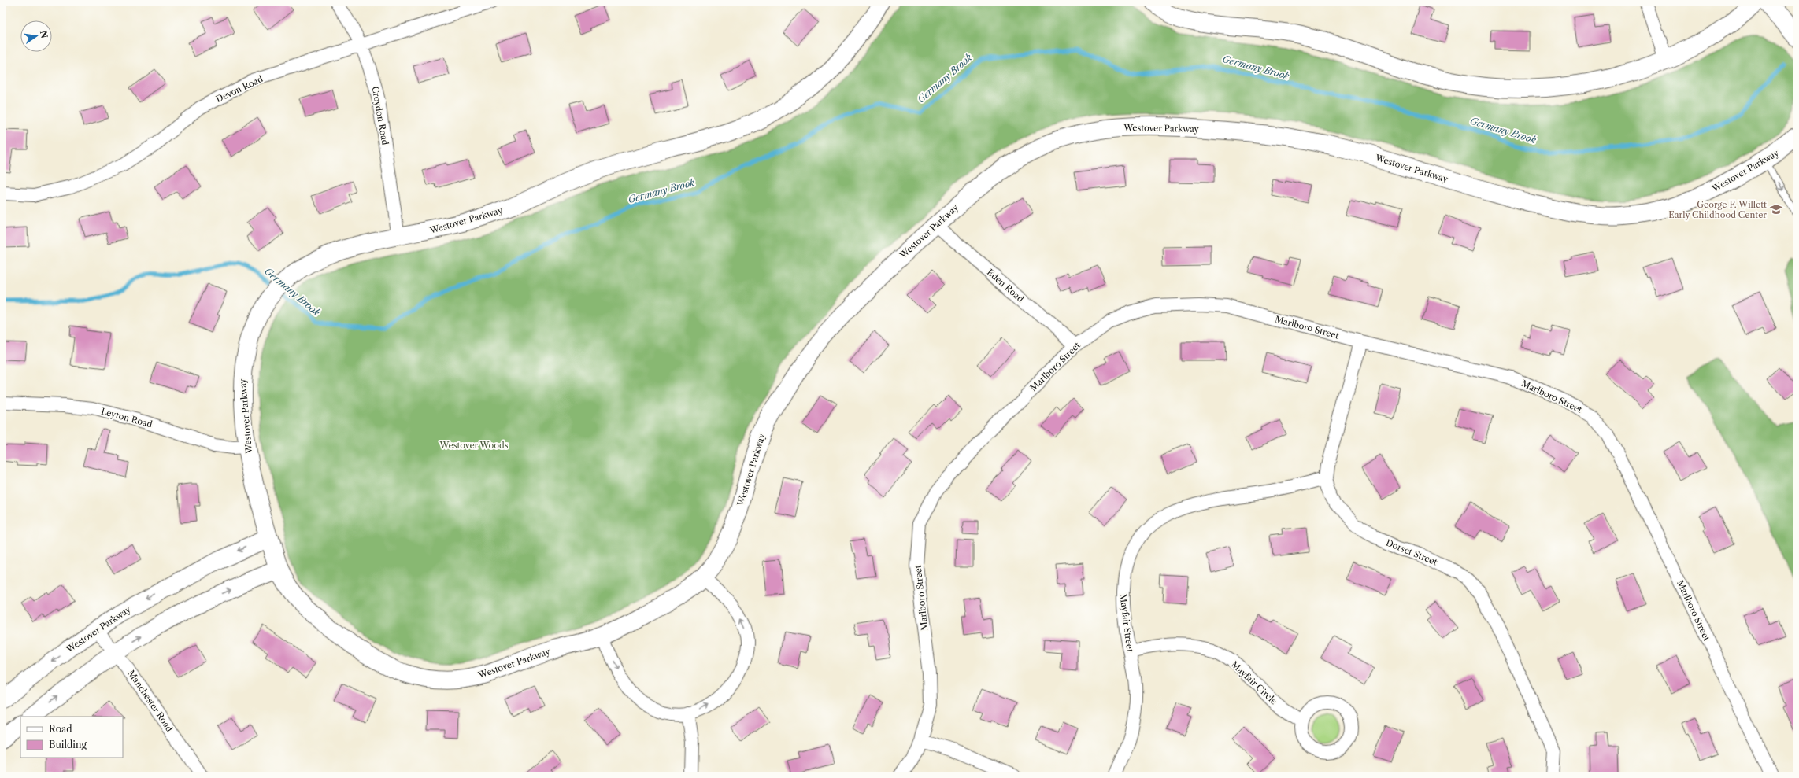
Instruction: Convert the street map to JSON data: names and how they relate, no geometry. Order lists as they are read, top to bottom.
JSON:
{
  "streets": {
    "street": [
      "Devon Road",
      "Croydon Road",
      "Westover Parkway",
      "Eden Road",
      "Marlboro Street",
      "Leyton Road",
      "Dorset Street",
      "Mayfair Street",
      "Mayfair Circle",
      "Manchester Road"
    ]
  },
  "crossings": [
    ["Devon Road", "Croydon Road"],
    ["Croydon Road", "Westover Parkway"],
    ["Westover Parkway", "Eden Road"],
    ["Westover Parkway", "Leyton Road"],
    ["Westover Parkway", "Manchester Road"],
    ["Eden Road", "Marlboro Street"],
    ["Marlboro Street", "Dorset Street"],
    ["Dorset Street", "Mayfair Street"],
    ["Mayfair Street", "Mayfair Circle"]
  ],
  "water": ["Germany Brook"],
  "parks": ["Westover Woods"],
  "places": {
    "school or university": ["George F. Willett Early Childhood Center"]
  },
  "legend": ["Road", "Building"],
  "north": "right"
}
